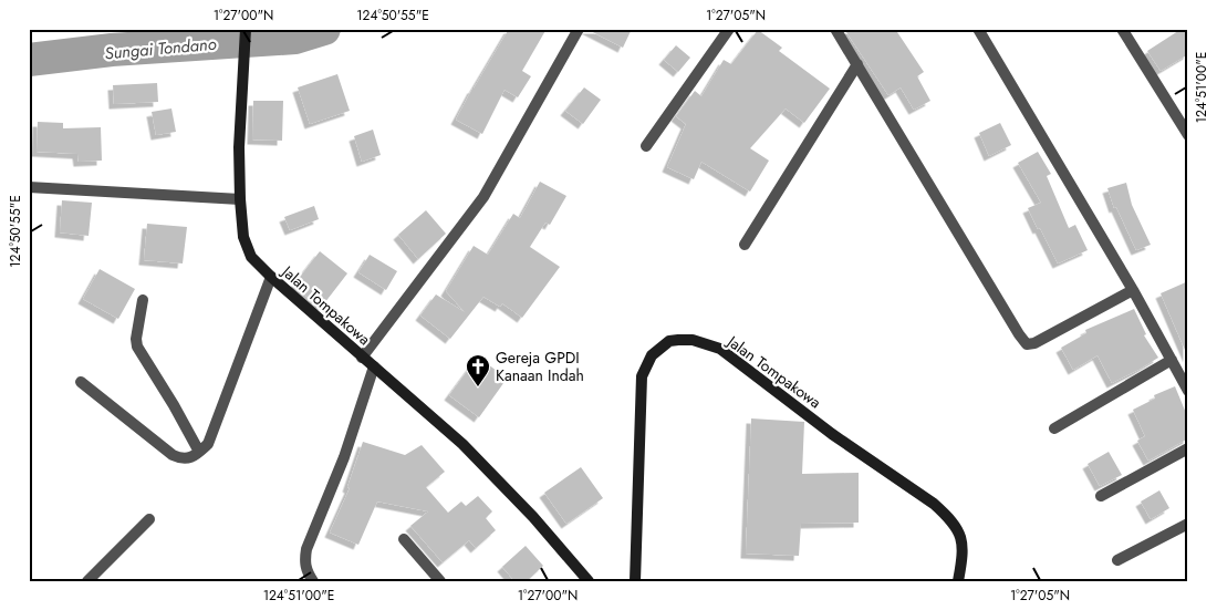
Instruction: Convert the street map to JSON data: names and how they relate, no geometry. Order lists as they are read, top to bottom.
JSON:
{
  "streets": {
    "street": ["Jalan Tompakowa"]
  },
  "water": ["Sungai Tondano"],
  "places": {
    "church": ["Gereja GPDI Kanaan Indah"]
  },
  "coordinates": [
    "1°27'00\"N",
    "124°50'55\"E",
    "1°27'05\"N",
    "124°51'00\"E"
  ]
}
